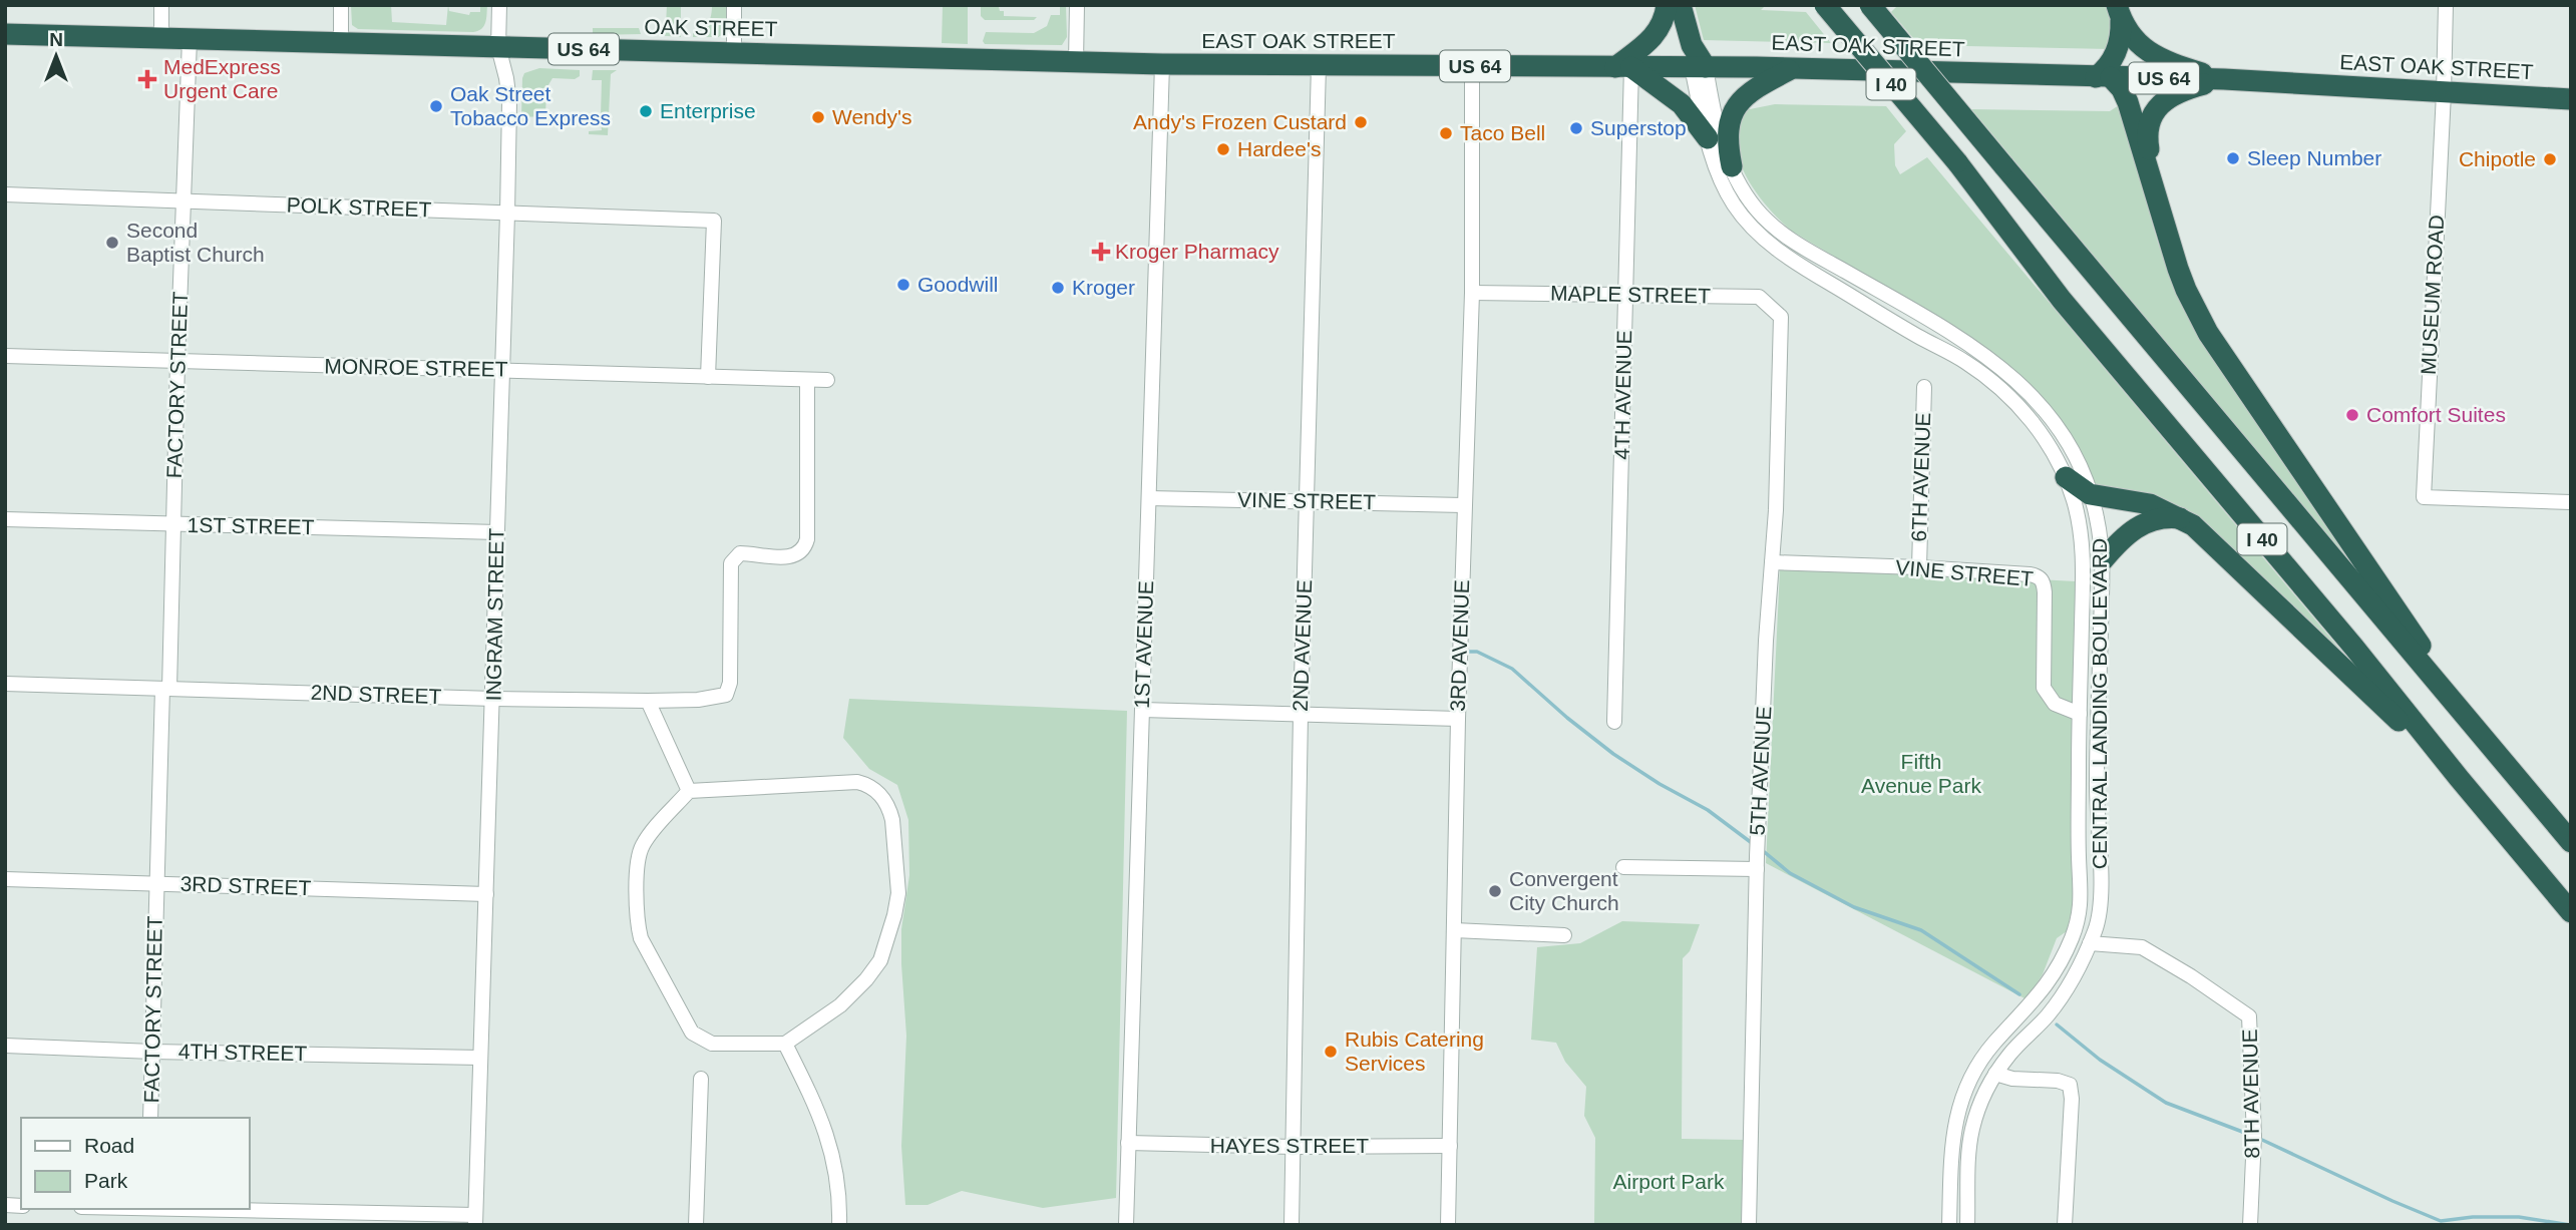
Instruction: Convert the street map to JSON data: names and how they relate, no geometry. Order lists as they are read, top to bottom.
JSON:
{
  "streets": {
    "highway": [
      "OAK STREET",
      "EAST OAK STREET",
      "US 64",
      "I 40"
    ],
    "street": [
      "POLK STREET",
      "MAPLE STREET",
      "MUSEUM ROAD",
      "MONROE STREET",
      "FACTORY STREET",
      "4TH AVENUE",
      "6TH AVENUE",
      "VINE STREET",
      "1ST STREET",
      "INGRAM STREET",
      "1ST AVENUE",
      "2ND AVENUE",
      "3RD AVENUE",
      "2ND STREET",
      "CENTRAL LANDING BOULEVARD",
      "5TH AVENUE",
      "3RD STREET",
      "4TH STREET",
      "8TH AVENUE",
      "HAYES STREET"
    ]
  },
  "crossings": [
    ["OAK STREET", "EAST OAK STREET"],
    ["OAK STREET", "FACTORY STREET"],
    ["OAK STREET", "INGRAM STREET"],
    ["OAK STREET", "1ST AVENUE"],
    ["EAST OAK STREET", "MUSEUM ROAD"],
    ["EAST OAK STREET", "4TH AVENUE"],
    ["EAST OAK STREET", "1ST AVENUE"],
    ["EAST OAK STREET", "2ND AVENUE"],
    ["EAST OAK STREET", "3RD AVENUE"],
    ["EAST OAK STREET", "CENTRAL LANDING BOULEVARD"],
    ["POLK STREET", "MONROE STREET"],
    ["POLK STREET", "FACTORY STREET"],
    ["POLK STREET", "INGRAM STREET"],
    ["MAPLE STREET", "4TH AVENUE"],
    ["MAPLE STREET", "3RD AVENUE"],
    ["MAPLE STREET", "5TH AVENUE"],
    ["MONROE STREET", "FACTORY STREET"],
    ["MONROE STREET", "INGRAM STREET"],
    ["MONROE STREET", "2ND STREET"],
    ["FACTORY STREET", "1ST STREET"],
    ["FACTORY STREET", "2ND STREET"],
    ["FACTORY STREET", "3RD STREET"],
    ["FACTORY STREET", "4TH STREET"],
    ["6TH AVENUE", "VINE STREET"],
    ["VINE STREET", "1ST AVENUE"],
    ["VINE STREET", "2ND AVENUE"],
    ["VINE STREET", "3RD AVENUE"],
    ["VINE STREET", "CENTRAL LANDING BOULEVARD"],
    ["VINE STREET", "5TH AVENUE"],
    ["1ST STREET", "INGRAM STREET"],
    ["INGRAM STREET", "2ND STREET"],
    ["INGRAM STREET", "3RD STREET"],
    ["INGRAM STREET", "4TH STREET"],
    ["1ST AVENUE", "HAYES STREET"],
    ["2ND AVENUE", "HAYES STREET"],
    ["3RD AVENUE", "HAYES STREET"],
    ["CENTRAL LANDING BOULEVARD", "8TH AVENUE"]
  ],
  "parks": ["Fifth Avenue Park", "Airport Park"],
  "places": {
    "health": ["MedExpress Urgent Care", "Kroger Pharmacy"],
    "other": [
      "Oak Street Tobacco Express",
      "Enterprise",
      "Wendy's",
      "Andy's Frozen Custard",
      "Superstop",
      "Taco Bell",
      "Hardee's",
      "Sleep Number",
      "Chipotle",
      "Second Baptist Church",
      "Goodwill",
      "Kroger",
      "Comfort Suites",
      "Convergent City Church",
      "Rubis Catering Services"
    ]
  },
  "legend": ["Road", "Park"],
  "north": "top"
}
